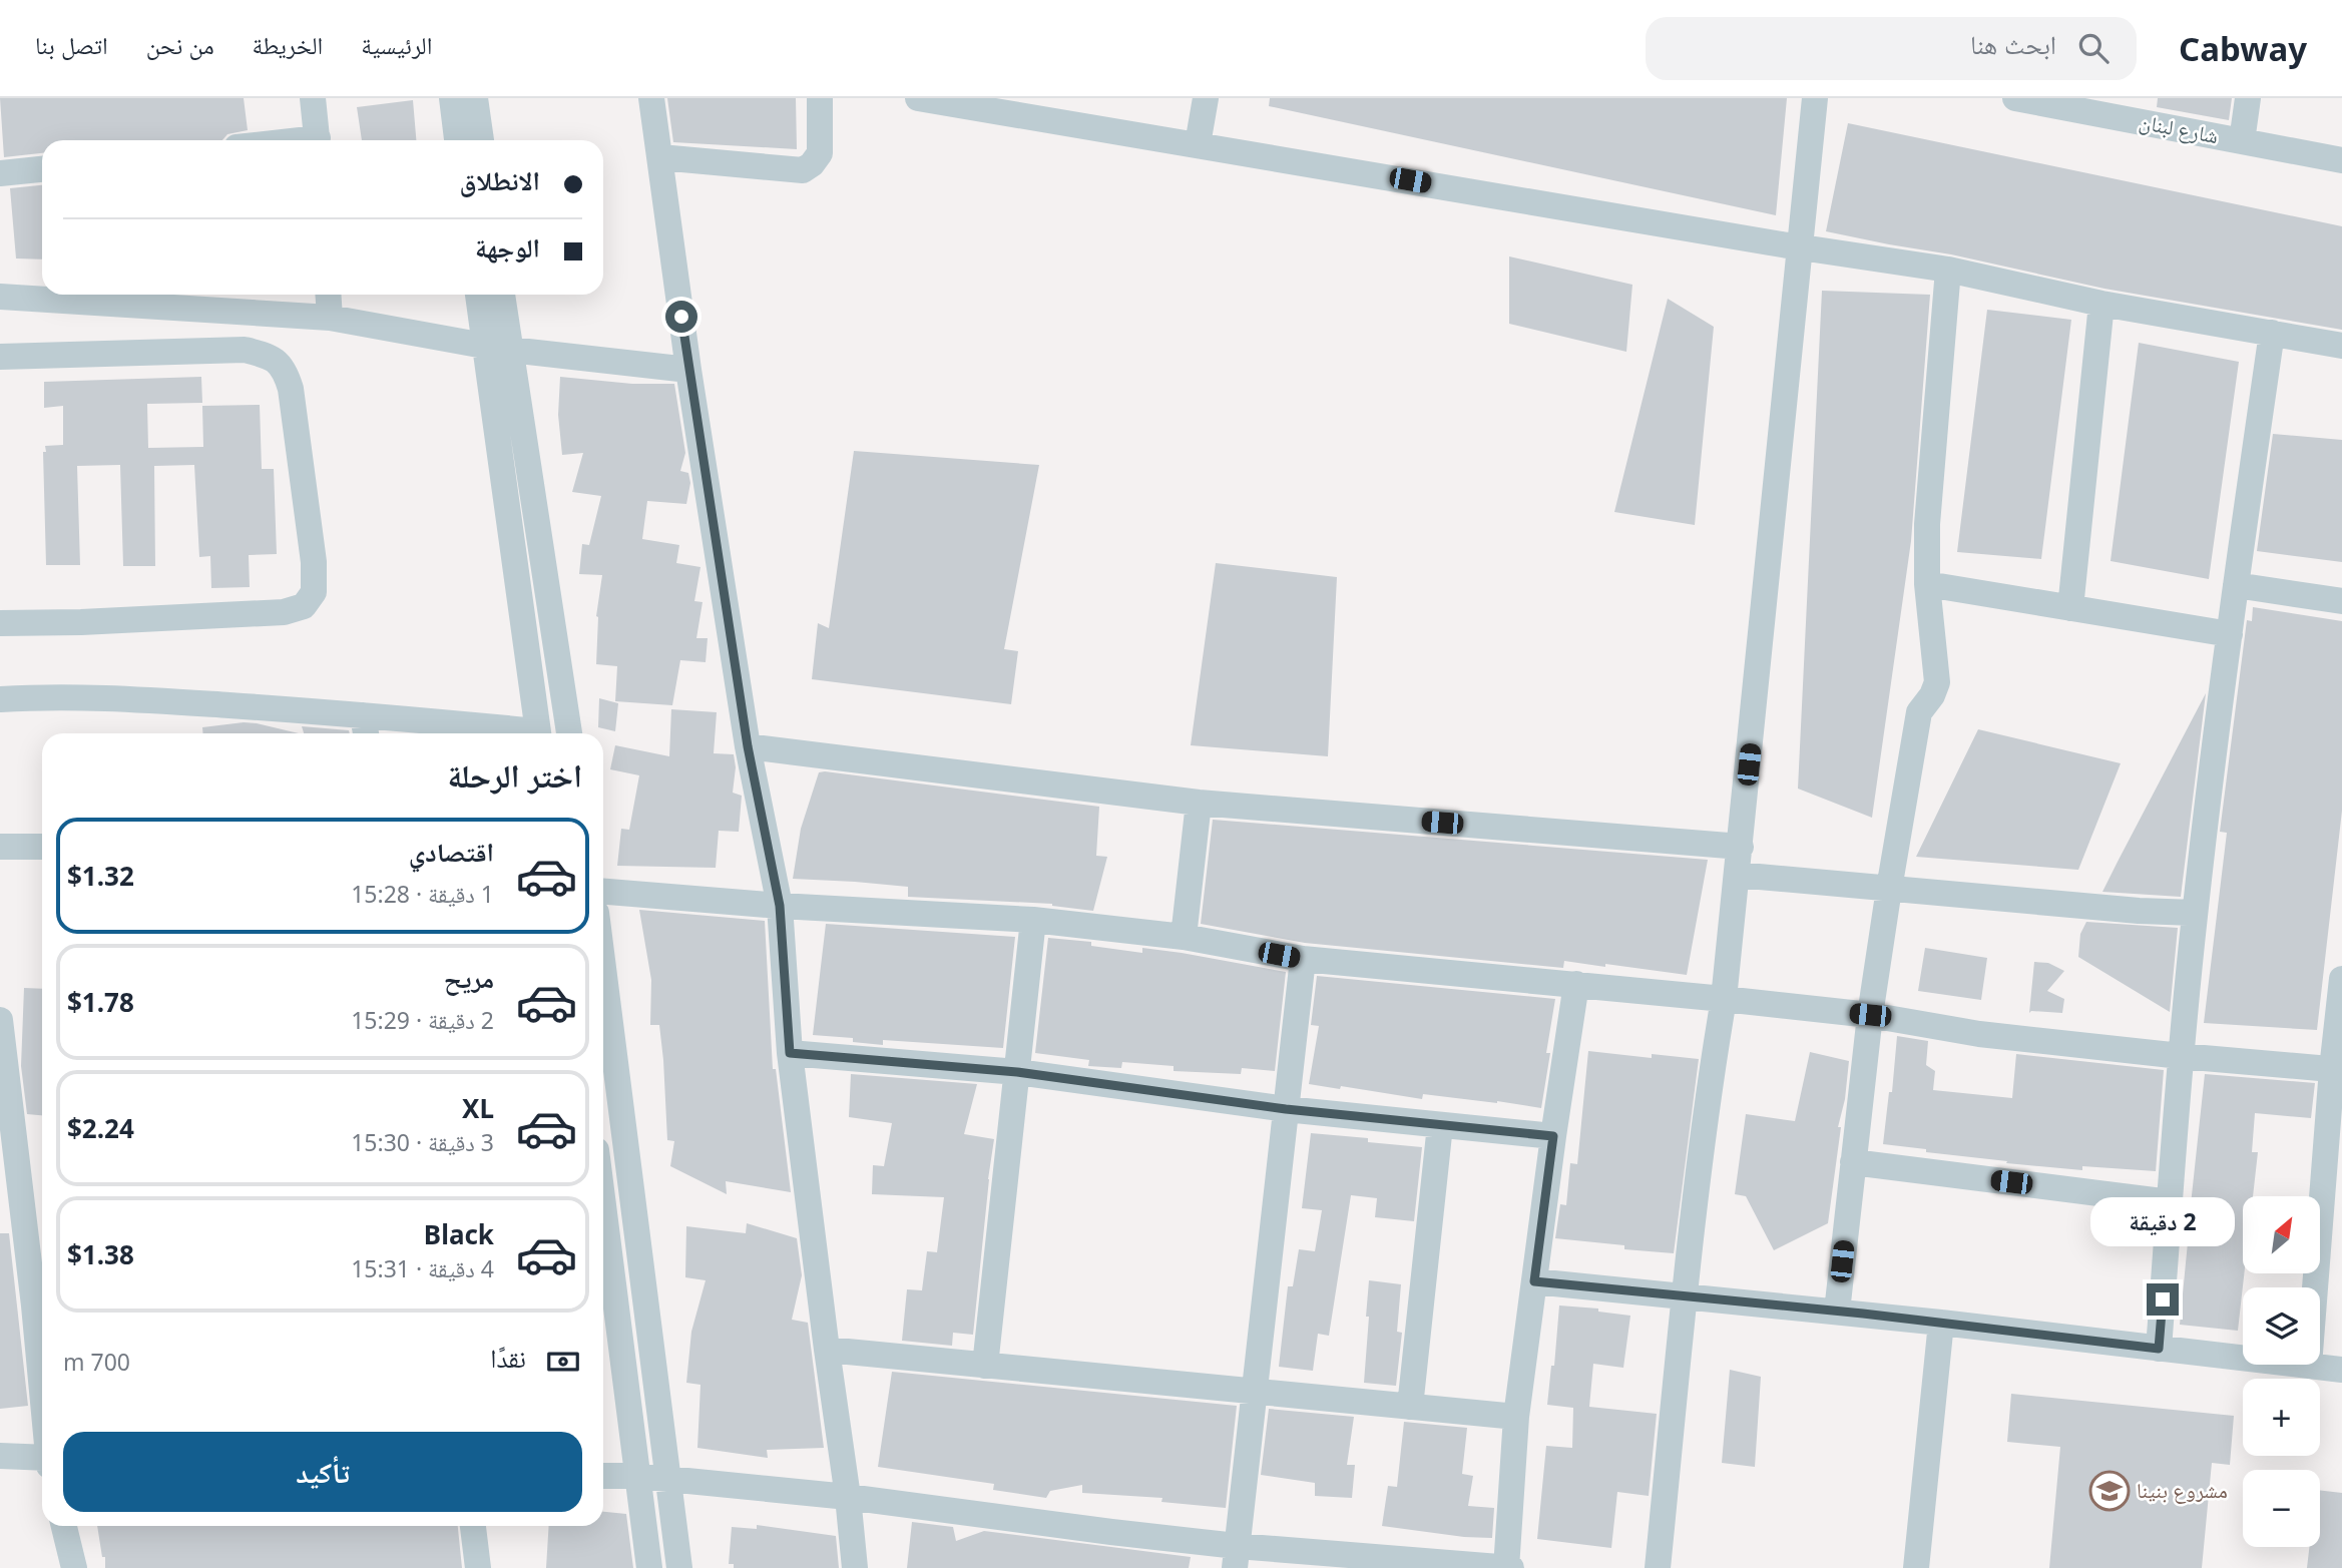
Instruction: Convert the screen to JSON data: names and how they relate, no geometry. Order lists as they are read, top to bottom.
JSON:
{
  "streets": {
    "street": ["شارع لبنان"]
  },
  "places": {
    "school or university": ["مشروع بنينا"]
  },
  "north": "top right",
  "page": {
    "header": "Cabway",
    "search": "ابحث هنا",
    "nav": [
      "الرئيسية",
      "الخريطة",
      "من نحن",
      "اتصل بنا"
    ],
    "banner": ["الانطلاق", "الوجهة"],
    "heading": "اختر الرحلة",
    "list": [
      {
        "name": "اقتصادي",
        "note": "1 دقيقة · 15:28",
        "value": "$1.32"
      },
      {
        "name": "مريح",
        "note": "2 دقيقة · 15:29",
        "value": "$1.78"
      },
      {
        "name": "XL",
        "note": "3 دقيقة · 15:30",
        "value": "$2.24"
      },
      {
        "name": "Black",
        "note": "4 دقيقة · 15:31",
        "value": "$1.38"
      }
    ],
    "map_buttons": ["+", "−"],
    "bubble": "2 دقيقة",
    "pay": ["نقدًا", "700 m"],
    "buttons": "تأكيد"
  }
}
